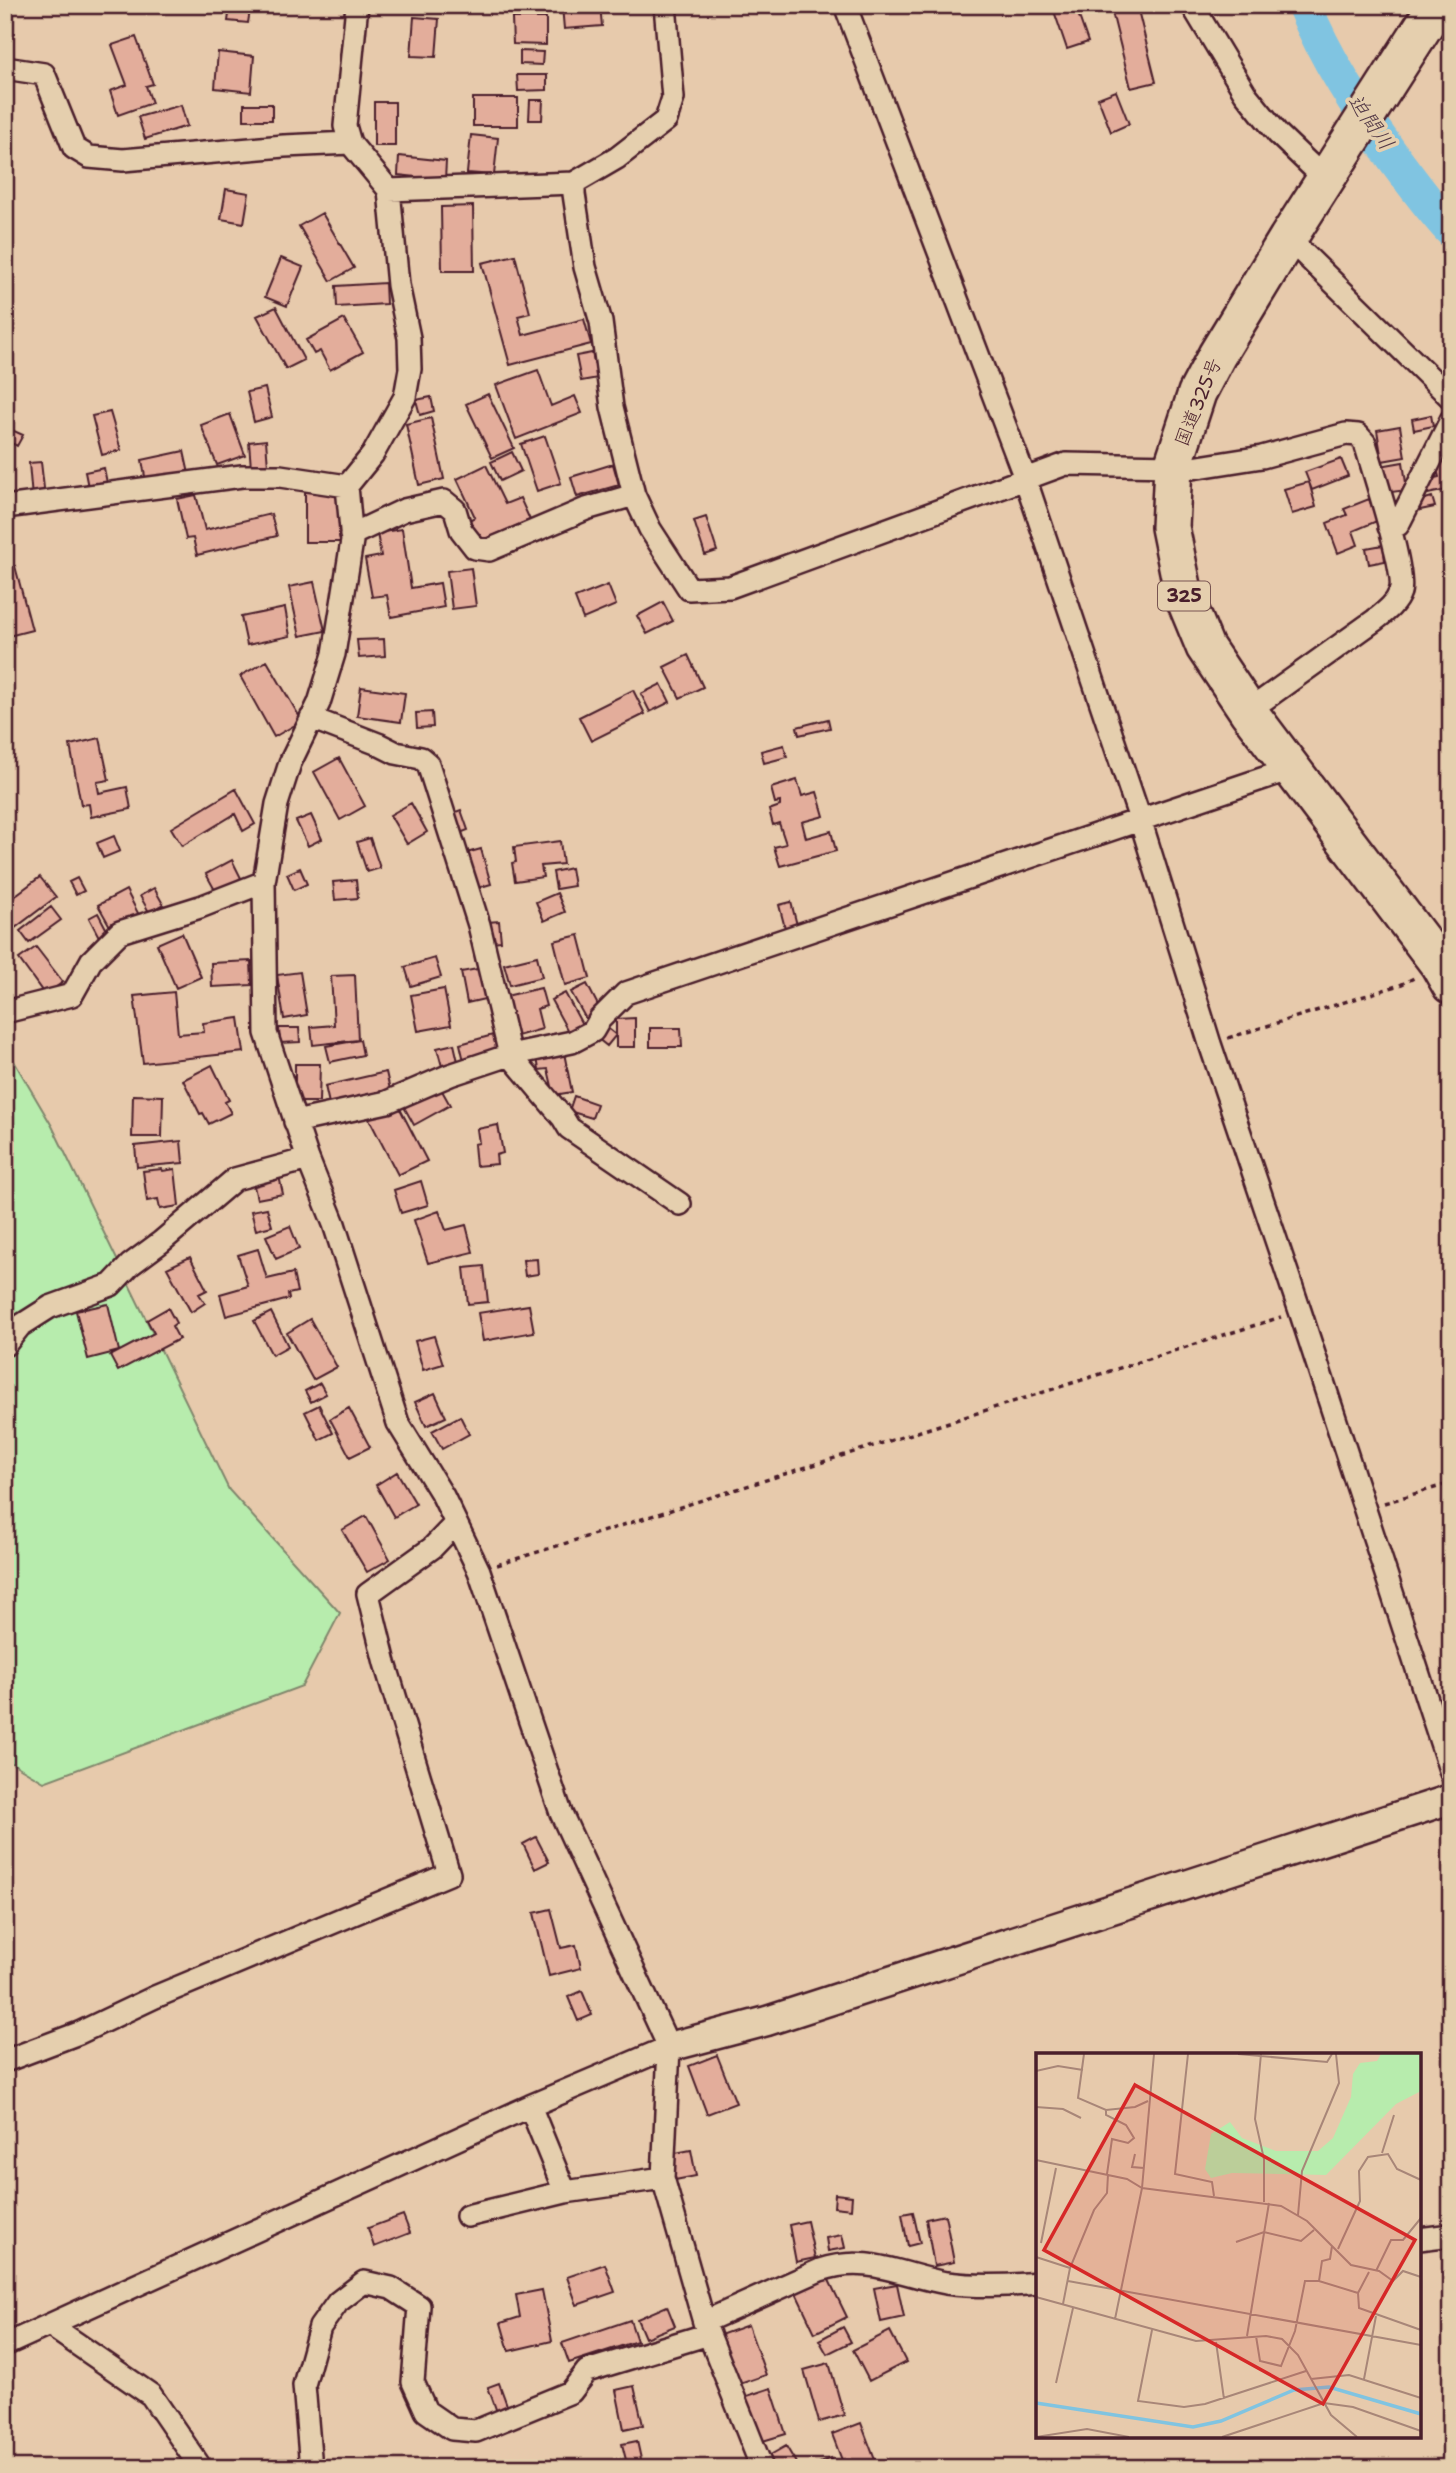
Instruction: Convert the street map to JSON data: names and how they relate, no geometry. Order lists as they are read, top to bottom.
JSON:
{
  "streets": {
    "highway": ["国道325号", "325"]
  },
  "water": ["迫間川"]
}
